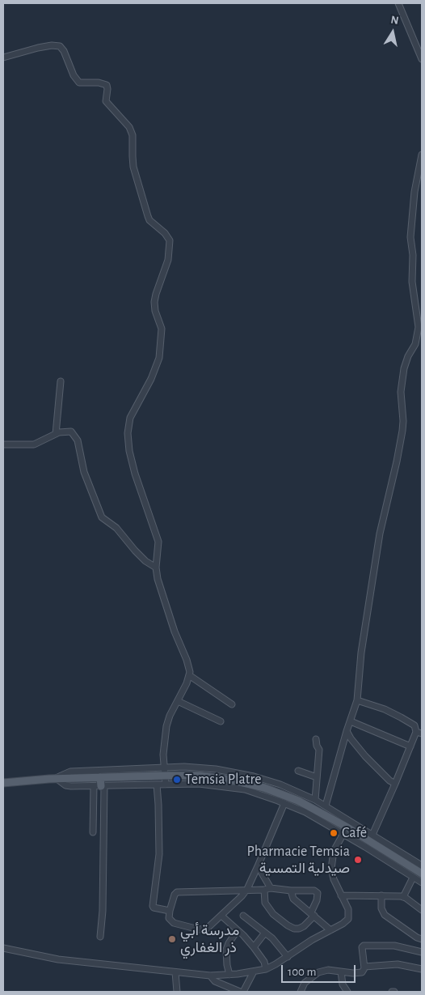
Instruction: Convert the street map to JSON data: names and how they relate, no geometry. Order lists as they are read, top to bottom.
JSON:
{
  "places": [
    "Temsia Platre",
    "Café",
    "Pharmacie Temsia صيدلية التمسية",
    "مدرسة أبي ذر الغفاري"
  ],
  "scale_bar": "100 m",
  "north": "top"
}
